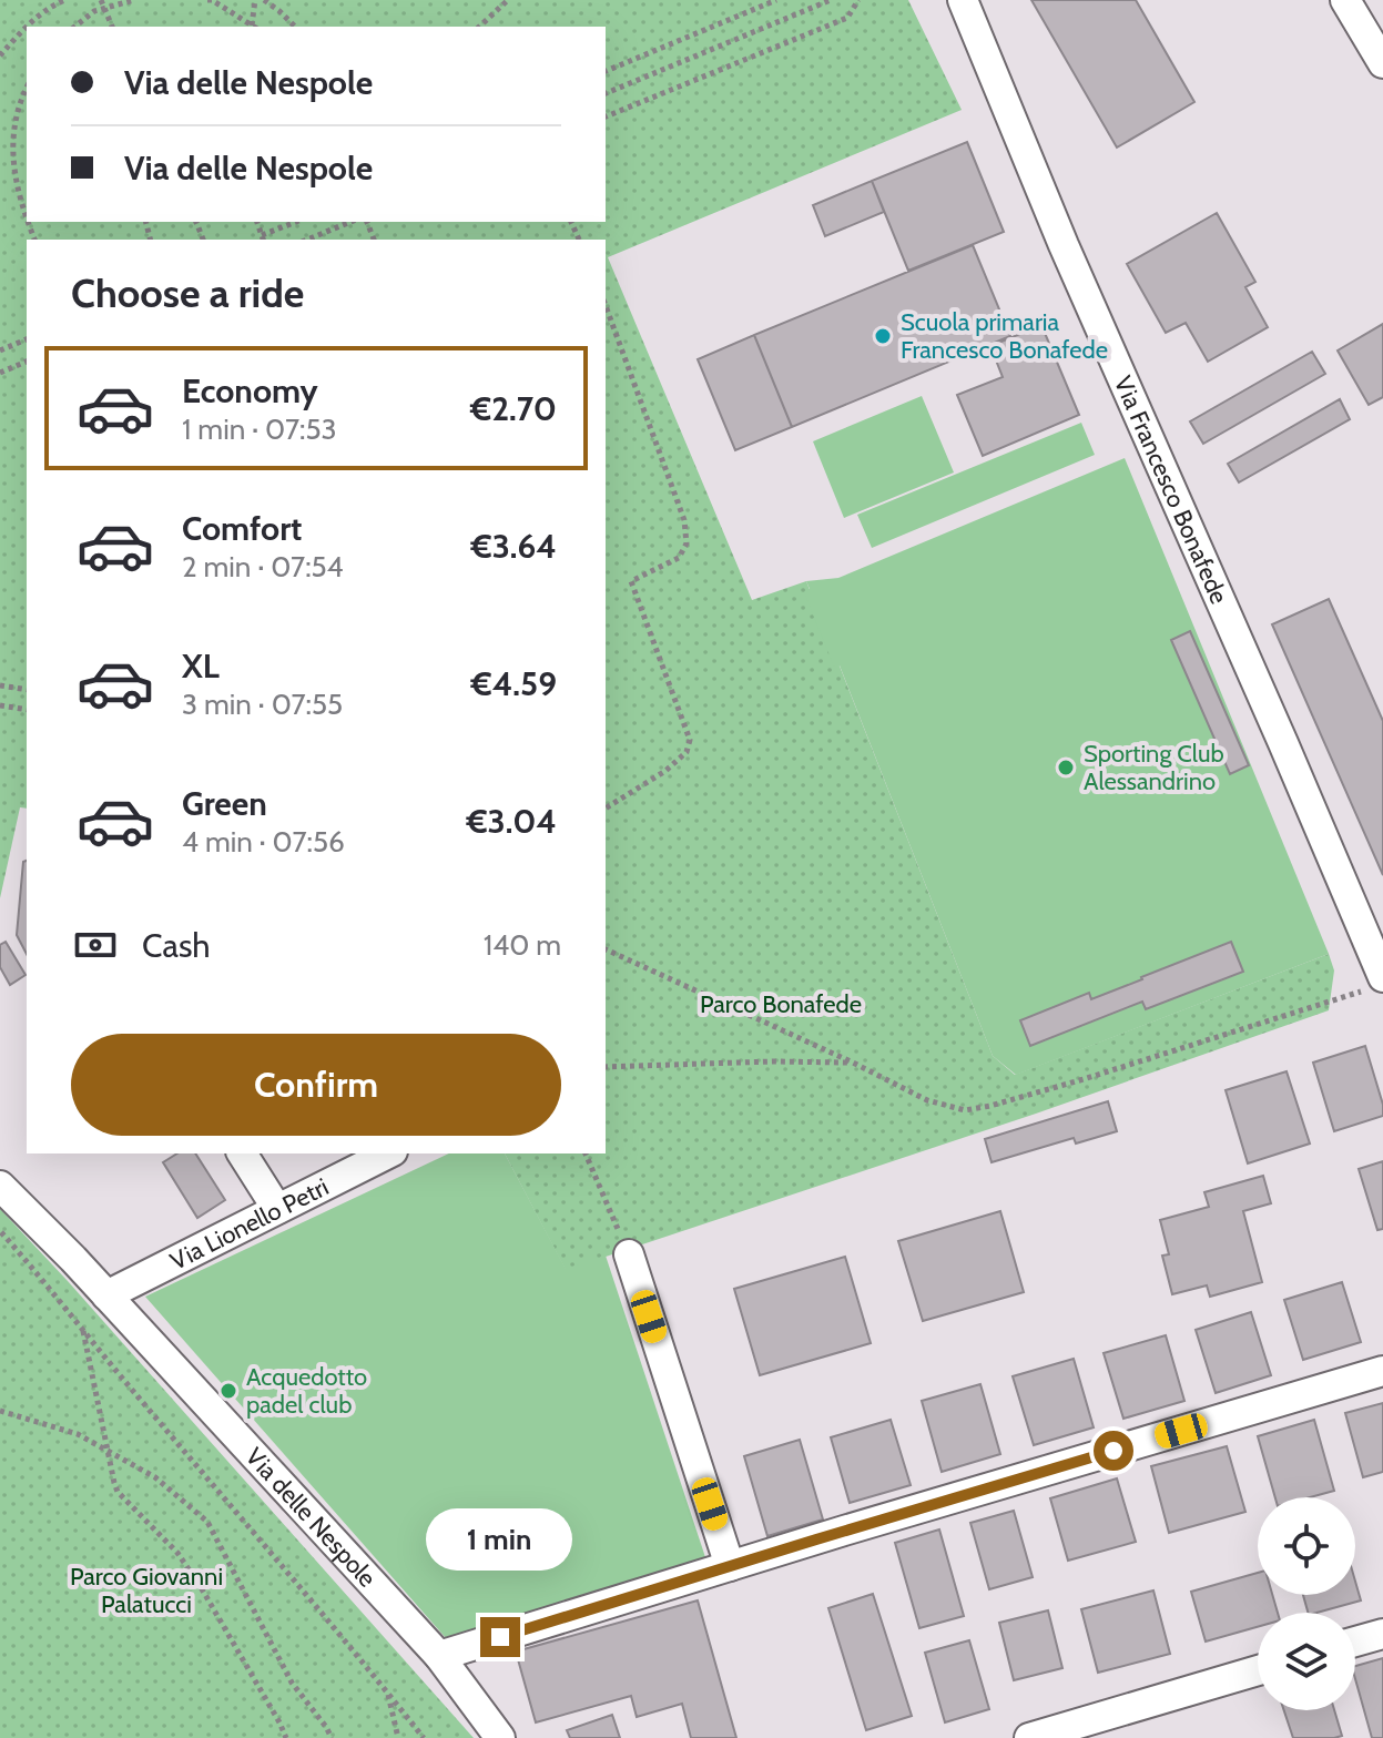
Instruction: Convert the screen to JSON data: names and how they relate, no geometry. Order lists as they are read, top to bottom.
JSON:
{
  "streets": {
    "street": ["Via Francesco Bonafede", "Via Lionello Petri", "Via delle Nespole"]
  },
  "crossings": [
    ["Via Lionello Petri", "Via delle Nespole"]
  ],
  "parks": ["Parco Bonafede", "Parco Giovanni Palatucci"],
  "places": ["Scuola primaria Francesco Bonafede", "Sporting Club Alessandrino", "Acquedotto padel club"],
  "page": {
    "banner": ["Via delle Nespole", "Via delle Nespole"],
    "heading": "Choose a ride",
    "list": [
      {
        "name": "Economy",
        "note": "1 min · 07:53",
        "value": "€2.70"
      },
      {
        "name": "Comfort",
        "note": "2 min · 07:54",
        "value": "€3.64"
      },
      {
        "name": "XL",
        "note": "3 min · 07:55",
        "value": "€4.59"
      },
      {
        "name": "Green",
        "note": "4 min · 07:56",
        "value": "€3.04"
      }
    ],
    "pay": ["Cash", "140 m"],
    "buttons": "Confirm",
    "bubble": "1 min"
  }
}
